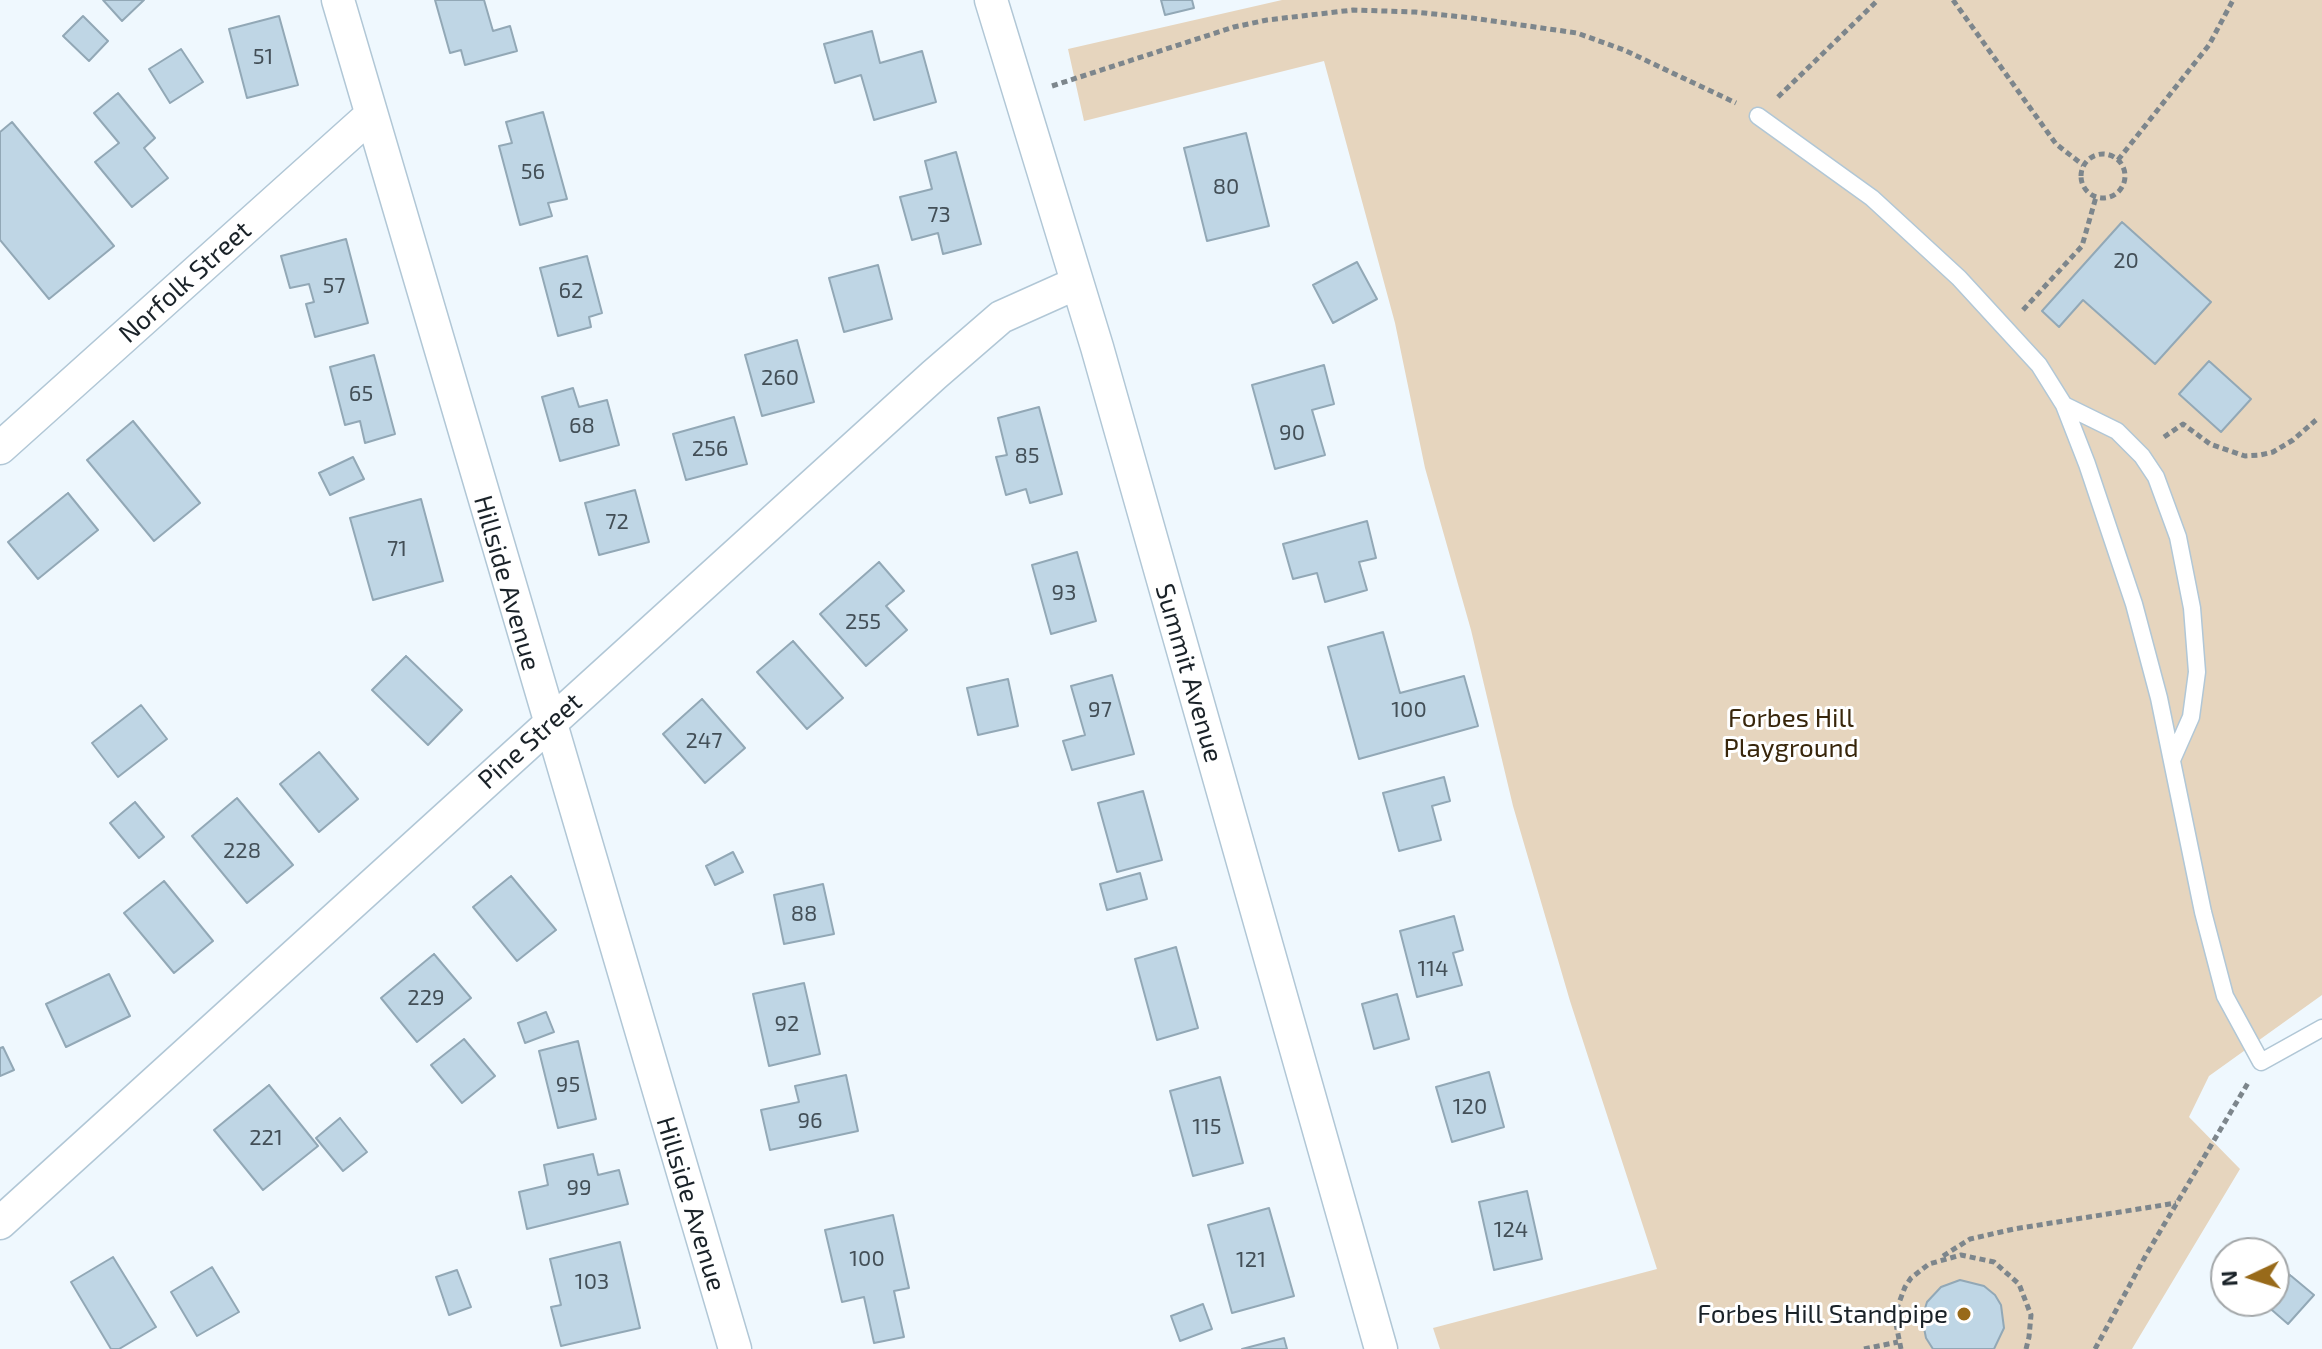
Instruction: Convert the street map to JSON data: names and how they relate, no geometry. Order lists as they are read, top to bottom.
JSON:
{
  "streets": {
    "street": [
      "Norfolk Street",
      "Hillside Avenue",
      "Summit Avenue",
      "Pine Street"
    ]
  },
  "crossings": [
    ["Norfolk Street", "Hillside Avenue"],
    ["Hillside Avenue", "Pine Street"],
    ["Summit Avenue", "Pine Street"]
  ],
  "parks": ["Forbes Hill Playground"],
  "places": ["Forbes Hill Standpipe"],
  "house_numbers": [
    "51",
    "56",
    "80",
    "73",
    "20",
    "57",
    "62",
    "260",
    "65",
    "68",
    "90",
    "256",
    "85",
    "72",
    "71",
    "93",
    "255",
    "97",
    "100",
    "247",
    "228",
    "88",
    "114",
    "229",
    "92",
    "95",
    "120",
    "96",
    "115",
    "221",
    "99",
    "124",
    "100",
    "121",
    "103"
  ],
  "north": "left"
}
